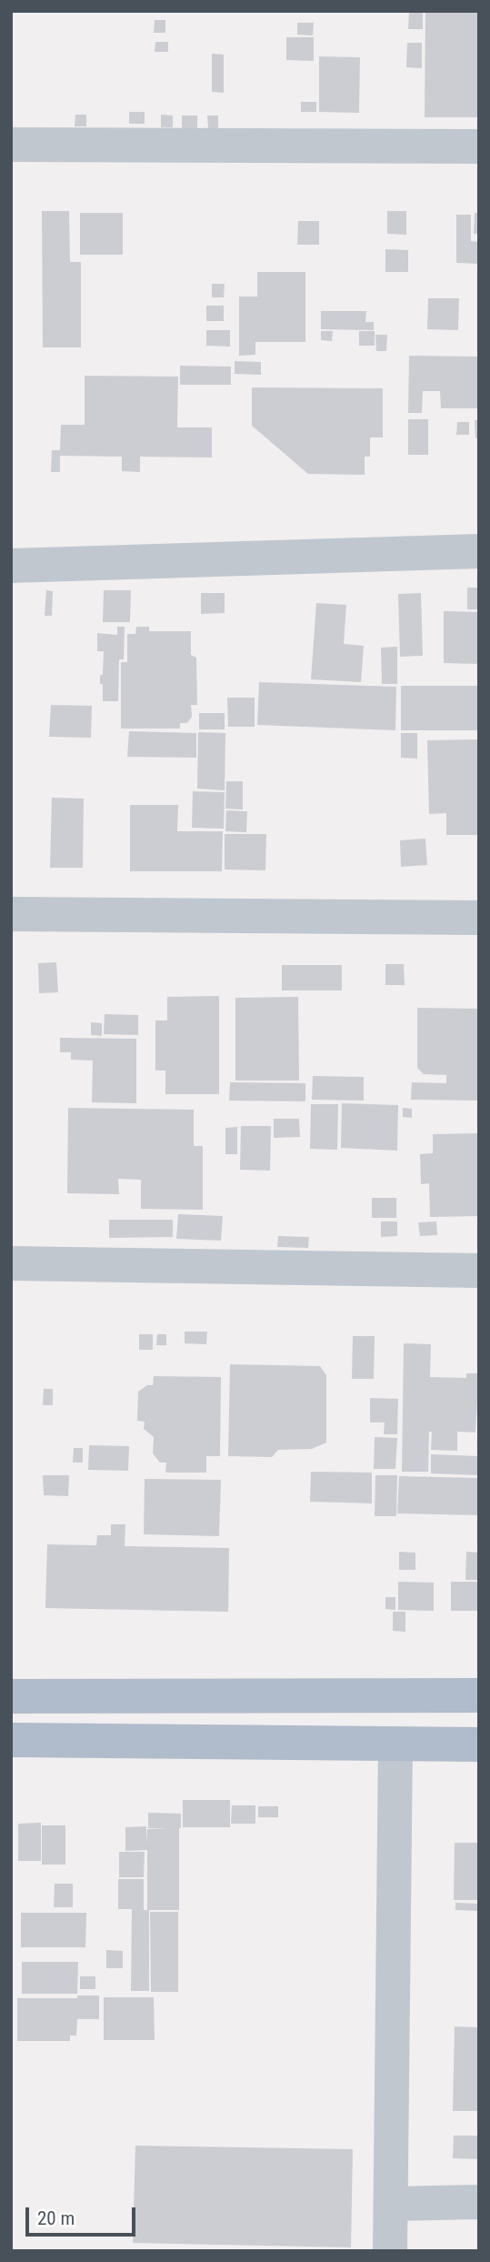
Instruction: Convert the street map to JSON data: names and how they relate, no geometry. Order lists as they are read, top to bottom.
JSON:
{
  "scale_bar": "20 m"
}
